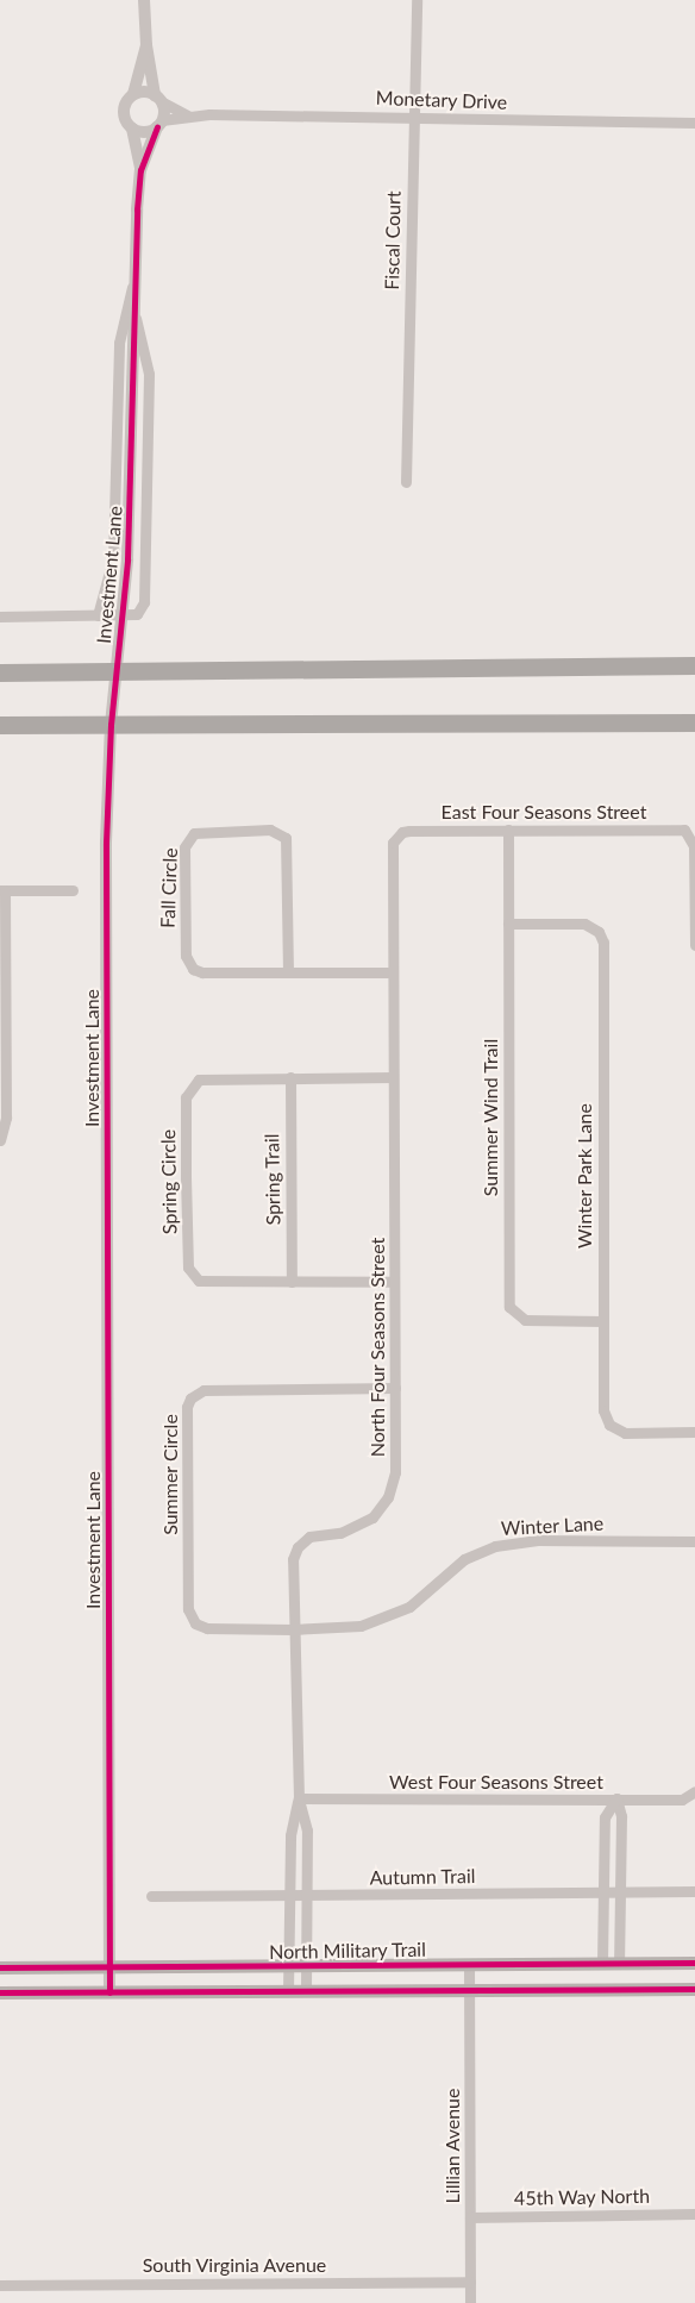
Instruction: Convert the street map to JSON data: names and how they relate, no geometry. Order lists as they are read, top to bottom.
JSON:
{
  "streets": {
    "main road": ["North Military Trail"],
    "street": [
      "Monetary Drive",
      "Fiscal Court",
      "Investment Lane",
      "East Four Seasons Street",
      "Fall Circle",
      "Summer Wind Trail",
      "Winter Park Lane",
      "Spring Trail",
      "Spring Circle",
      "North Four Seasons Street",
      "Summer Circle",
      "Winter Lane",
      "West Four Seasons Street",
      "Autumn Trail",
      "Lillian Avenue",
      "45th Way North",
      "South Virginia Avenue"
    ]
  },
  "crossings": [
    ["Monetary Drive", "Fiscal Court"],
    ["Monetary Drive", "Investment Lane"],
    ["Investment Lane", "North Military Trail"],
    ["East Four Seasons Street", "Summer Wind Trail"],
    ["East Four Seasons Street", "North Four Seasons Street"],
    ["Fall Circle", "North Four Seasons Street"],
    ["Summer Wind Trail", "Winter Park Lane"],
    ["Spring Trail", "Spring Circle"],
    ["Spring Circle", "North Four Seasons Street"],
    ["North Four Seasons Street", "Summer Circle"],
    ["North Four Seasons Street", "Winter Lane"],
    ["North Four Seasons Street", "West Four Seasons Street"],
    ["Summer Circle", "Winter Lane"],
    ["North Military Trail", "Lillian Avenue"],
    ["Lillian Avenue", "45th Way North"],
    ["Lillian Avenue", "South Virginia Avenue"]
  ]
}
